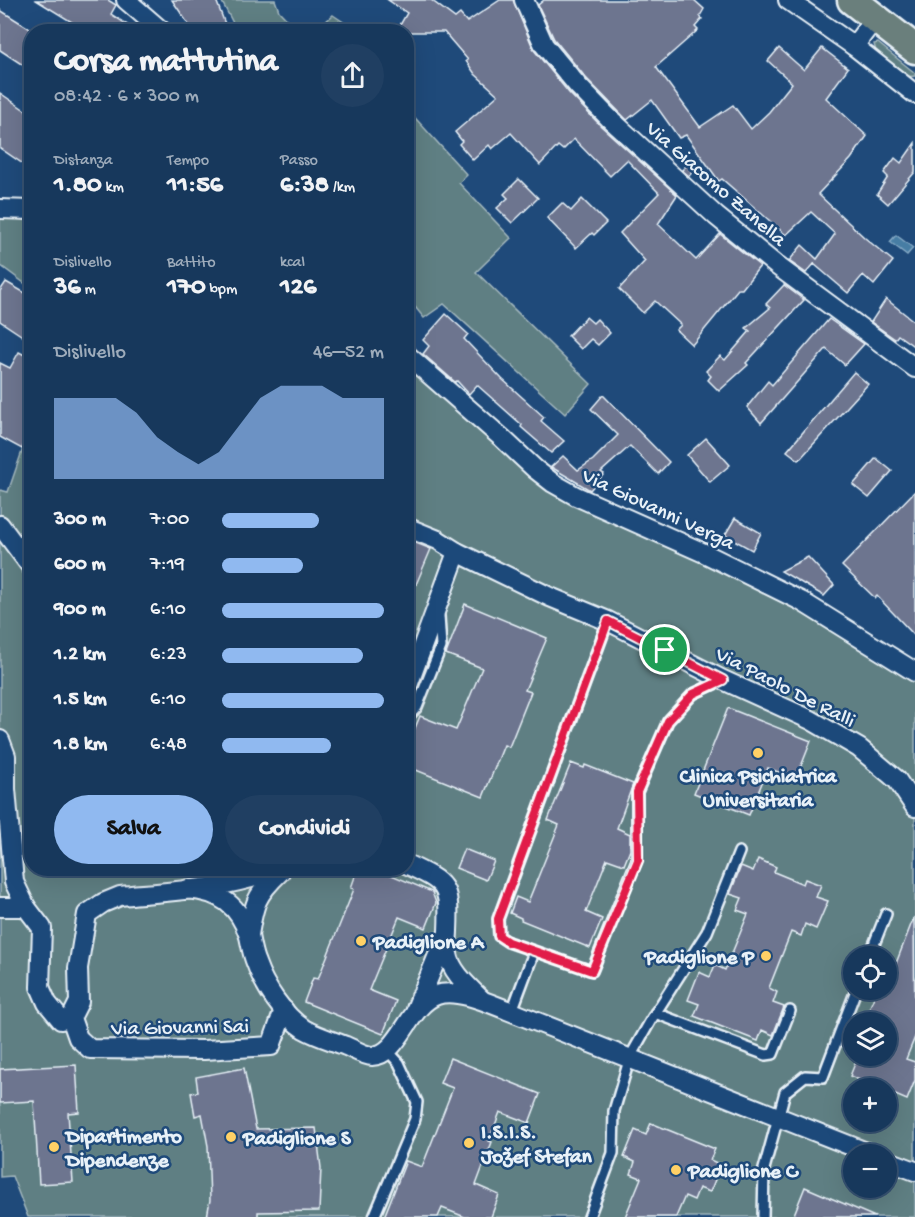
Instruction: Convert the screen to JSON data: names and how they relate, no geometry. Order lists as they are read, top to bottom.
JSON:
{
  "streets": {
    "street": [
      "Via Giacomo Zanella",
      "Via Giovanni Verga",
      "Via Paolo De Ralli",
      "Via Giovanni Sai"
    ]
  },
  "places": [
    "Clinica Psichiatrica Universitaria",
    "Padiglione A",
    "Padiglione P",
    "Padiglione S",
    "I.S.I.S. Jožef Stefan",
    "Dipartimento Dipendenze",
    "Padiglione C"
  ],
  "page": {
    "heading": ["Corsa mattutina", "08:42 · 6 × 300 m"],
    "stats": [
      ["Distanza", "1.80 km"],
      ["Tempo", "11:56"],
      ["Passo", "6:38 /km"],
      ["Dislivello", "36 m"],
      ["Battito", "170 bpm"],
      ["kcal", "126"]
    ],
    "chart": ["Dislivello", "46–52 m"],
    "list": [
      {
        "name": "300 m",
        "note": "7:00"
      },
      {
        "name": "600 m",
        "note": "7:19"
      },
      {
        "name": "900 m",
        "note": "6:10"
      },
      {
        "name": "1.2 km",
        "note": "6:23"
      },
      {
        "name": "1.5 km",
        "note": "6:10"
      },
      {
        "name": "1.8 km",
        "note": "6:48"
      }
    ],
    "buttons": ["Salva", "Condividi"],
    "map_buttons": ["+", "−"]
  }
}
